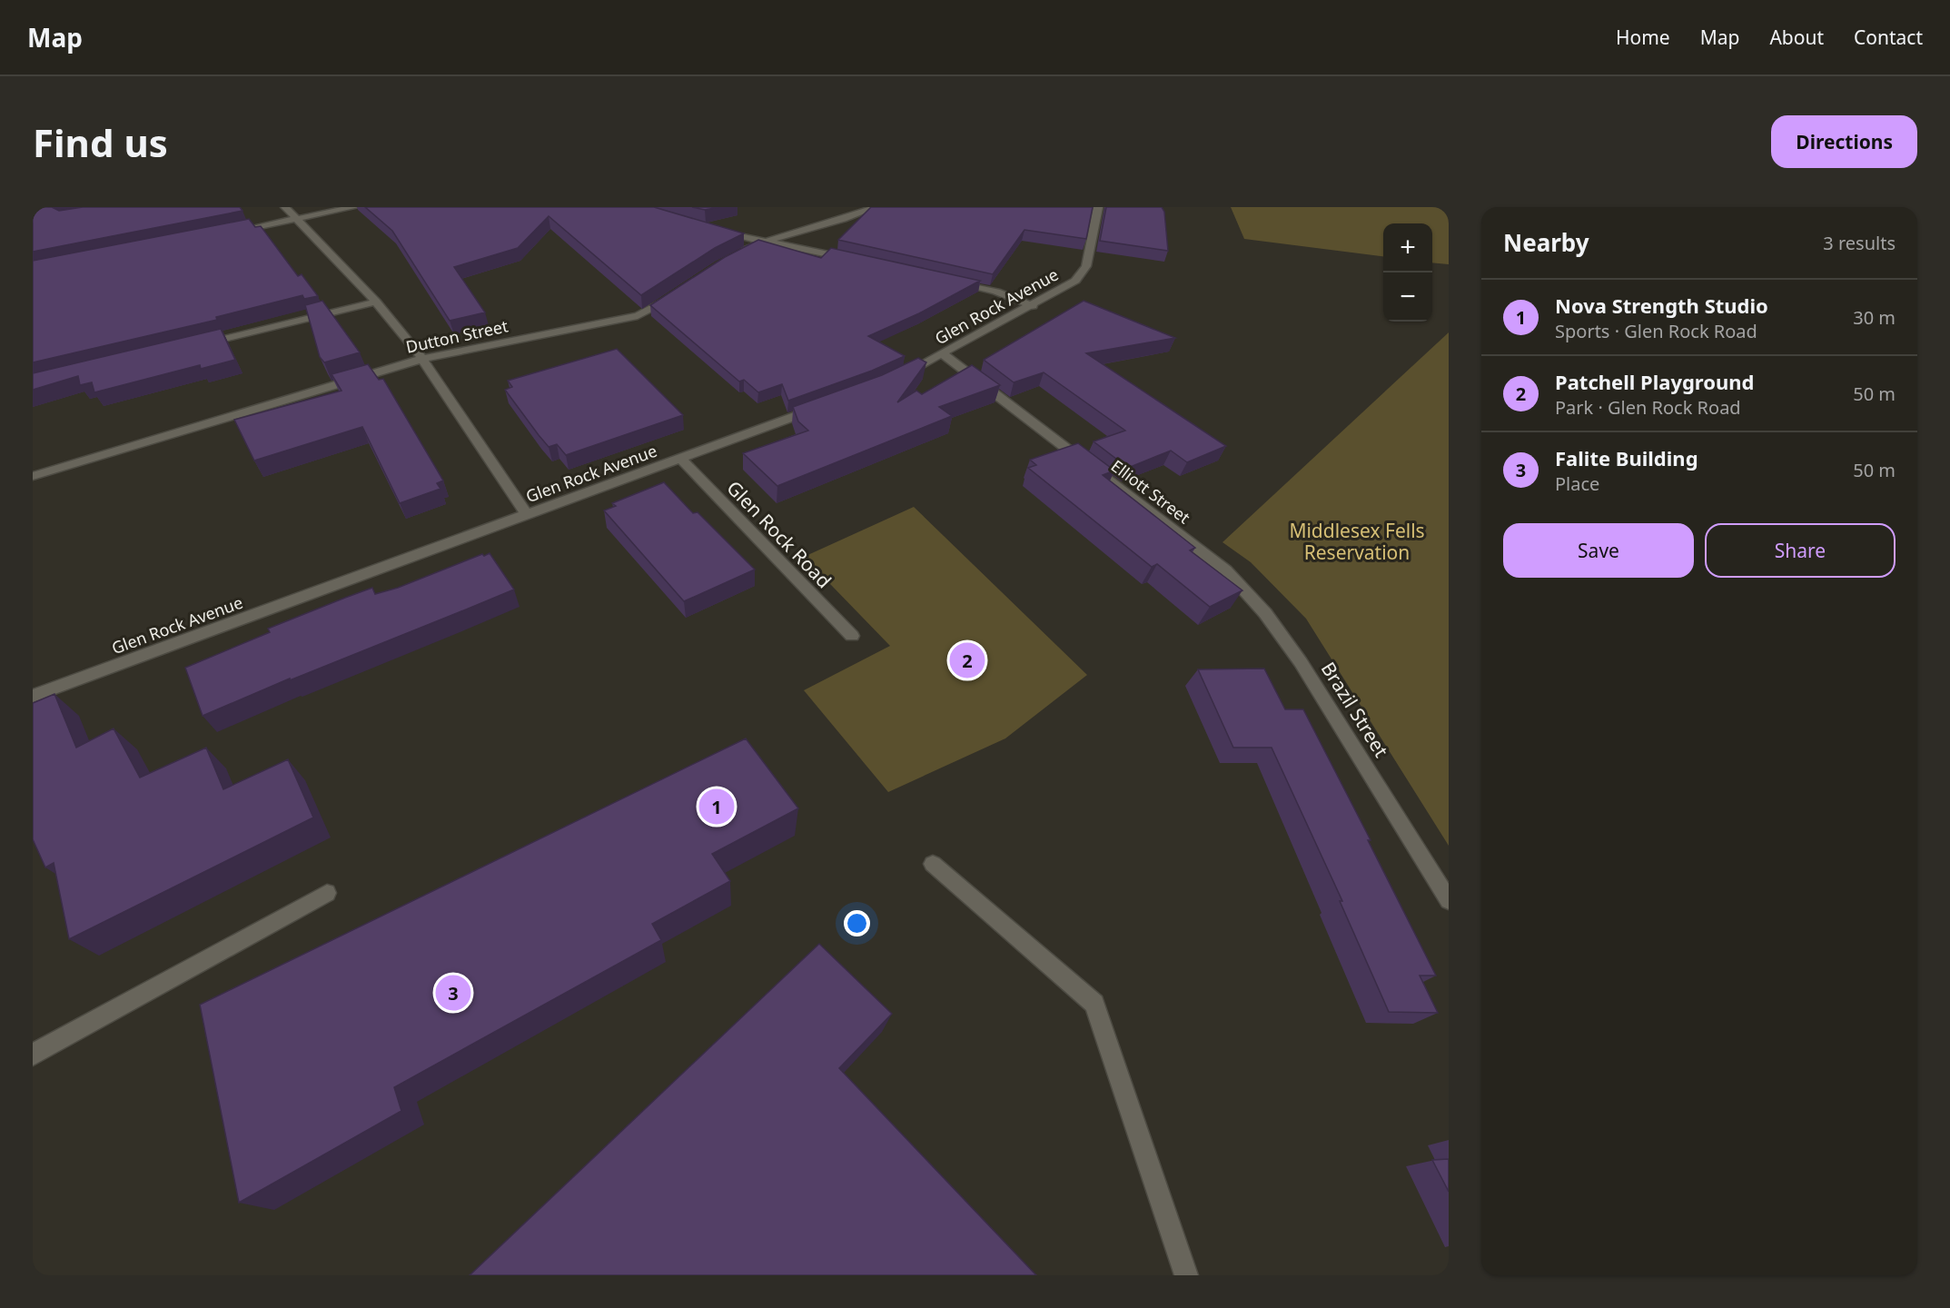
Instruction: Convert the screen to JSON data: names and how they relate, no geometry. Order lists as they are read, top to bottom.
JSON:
{
  "streets": {
    "street": [
      "Glen Rock Avenue",
      "Dutton Street",
      "Elliott Street",
      "Glen Rock Road",
      "Brazil Street"
    ]
  },
  "crossings": [
    ["Glen Rock Avenue", "Elliott Street"],
    ["Glen Rock Avenue", "Glen Rock Road"],
    ["Elliott Street", "Brazil Street"]
  ],
  "parks": ["Middlesex Fells Reservation"],
  "page": {
    "header": "Map",
    "nav": [
      "Home",
      "Map",
      "About",
      "Contact"
    ],
    "buttons": [
      "Directions",
      ["Save", "Share"]
    ],
    "title": "Find us",
    "heading": ["Nearby", "3 results"],
    "map_buttons": ["+", "−"],
    "list": [
      {
        "mark": "1",
        "name": "Nova Strength Studio",
        "note": "Sports · Glen Rock Road",
        "value": "30 m"
      },
      {
        "mark": "2",
        "name": "Patchell Playground",
        "note": "Park · Glen Rock Road",
        "value": "50 m"
      },
      {
        "mark": "3",
        "name": "Falite Building",
        "note": "Place",
        "value": "50 m"
      }
    ],
    "pins": ["2", "1", "3"]
  }
}
